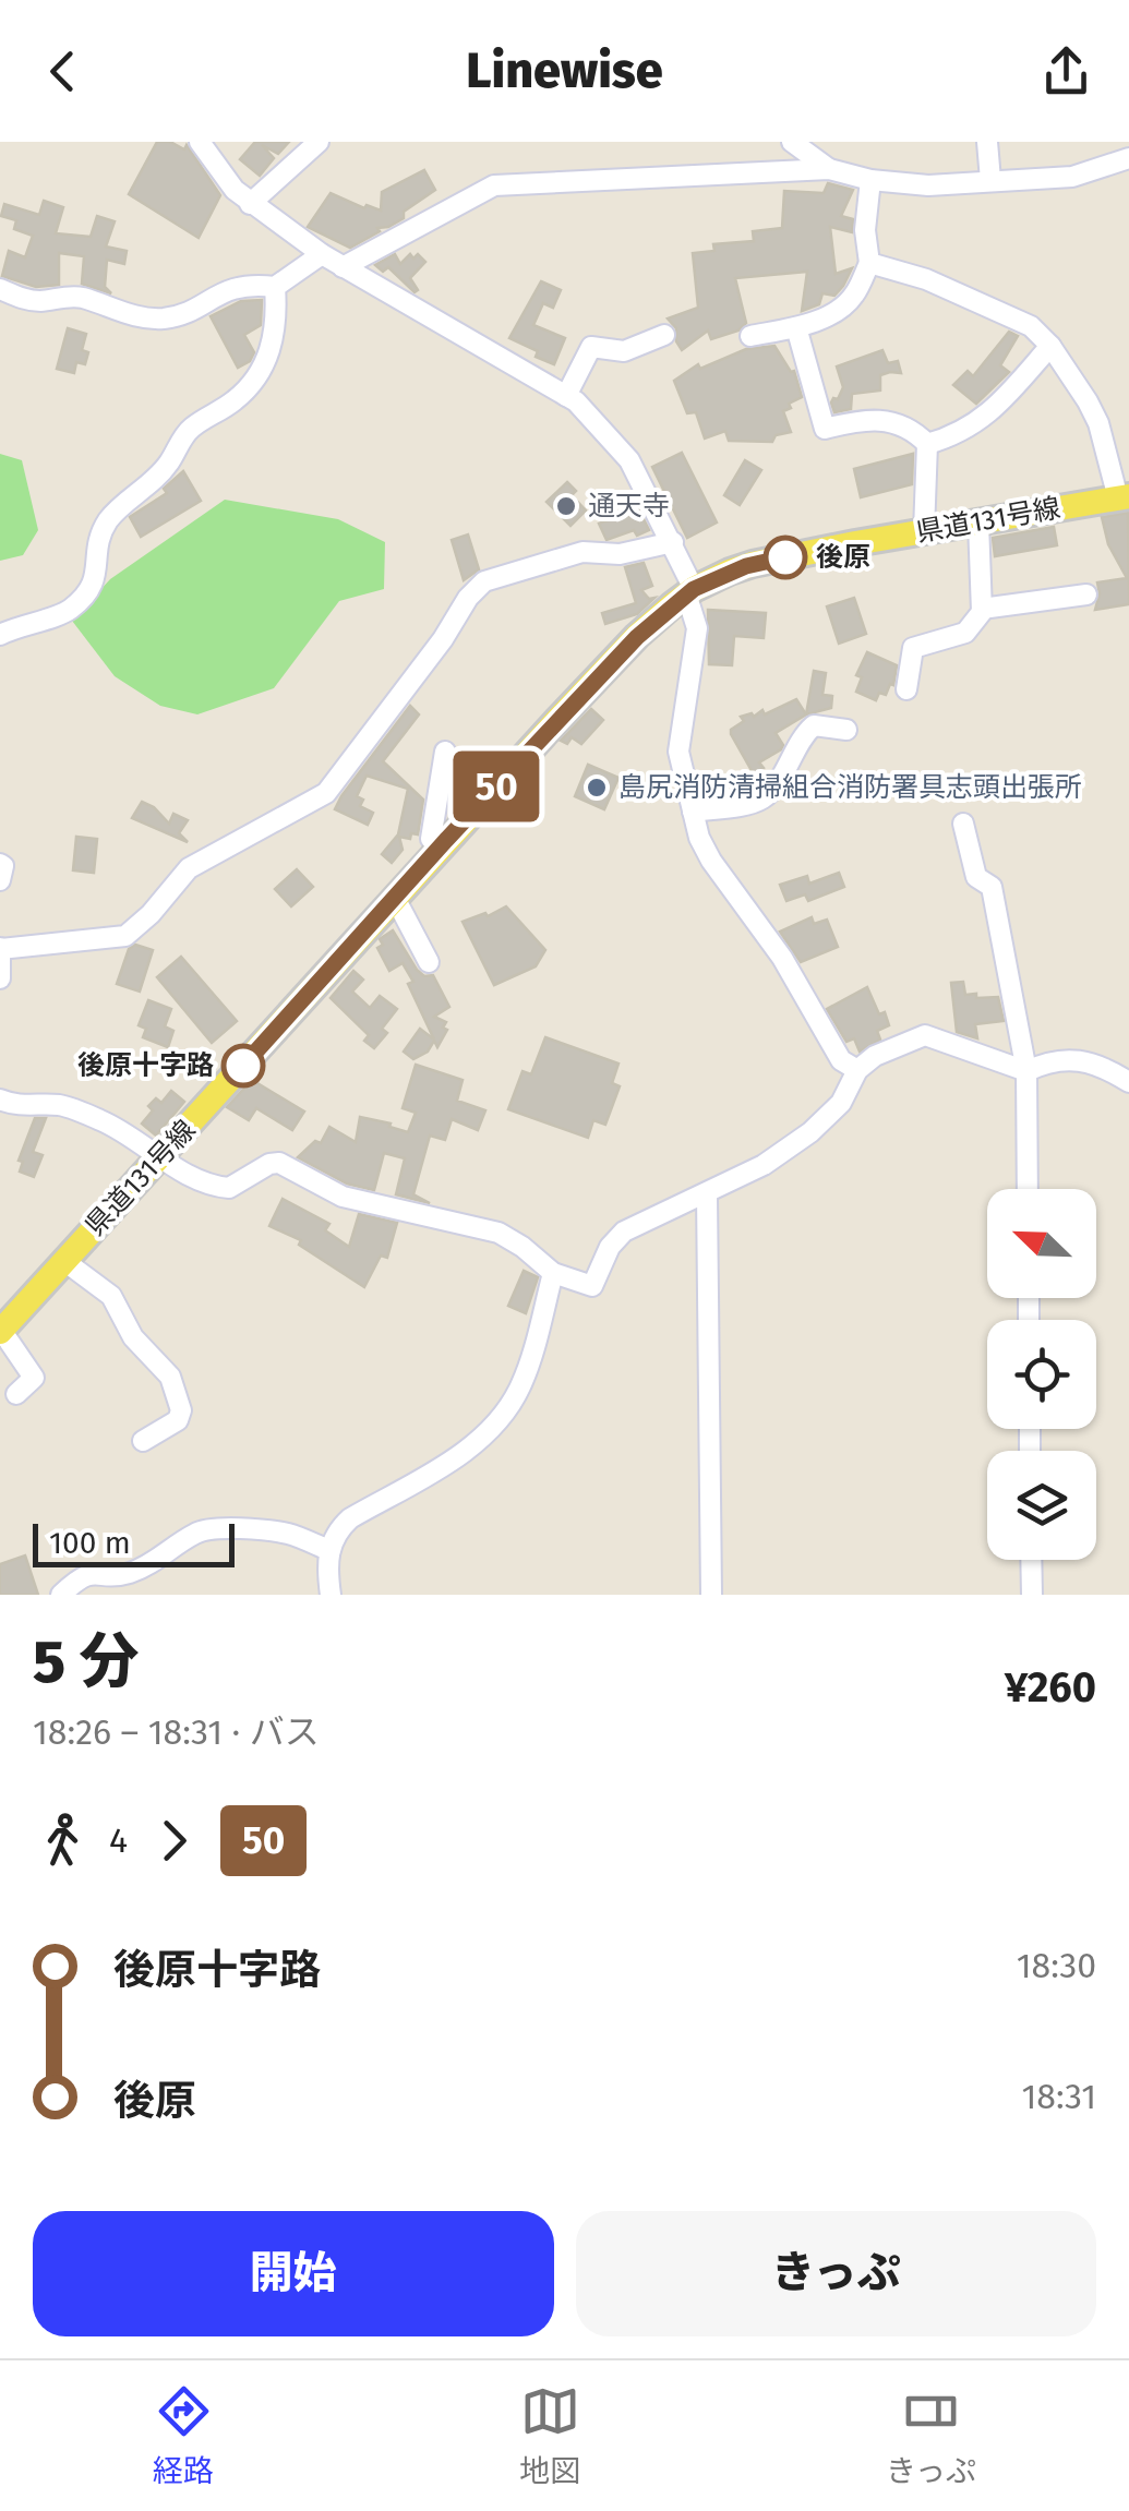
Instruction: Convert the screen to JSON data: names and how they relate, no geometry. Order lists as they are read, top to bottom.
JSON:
{
  "streets": {
    "main road": ["県道131号線"]
  },
  "places": [
    "通天寺",
    "後原",
    "島尻消防清掃組合消防署具志頭出張所",
    "後原十字路"
  ],
  "lines": ["bus line 50"],
  "scale_bar": "100 m",
  "north": "top left",
  "page": {
    "header": "Linewise",
    "on_map": "50",
    "scale": "100 m",
    "heading": ["5 分", "18:26 – 18:31 · バス", "¥260"],
    "legs": ["4", "50"],
    "list": [
      {
        "name": "後原十字路",
        "value": "18:30"
      },
      {
        "name": "後原",
        "value": "18:31"
      }
    ],
    "buttons": ["開始", "きっぷ"],
    "tabs": ["経路", "地図", "きっぷ"]
  }
}
